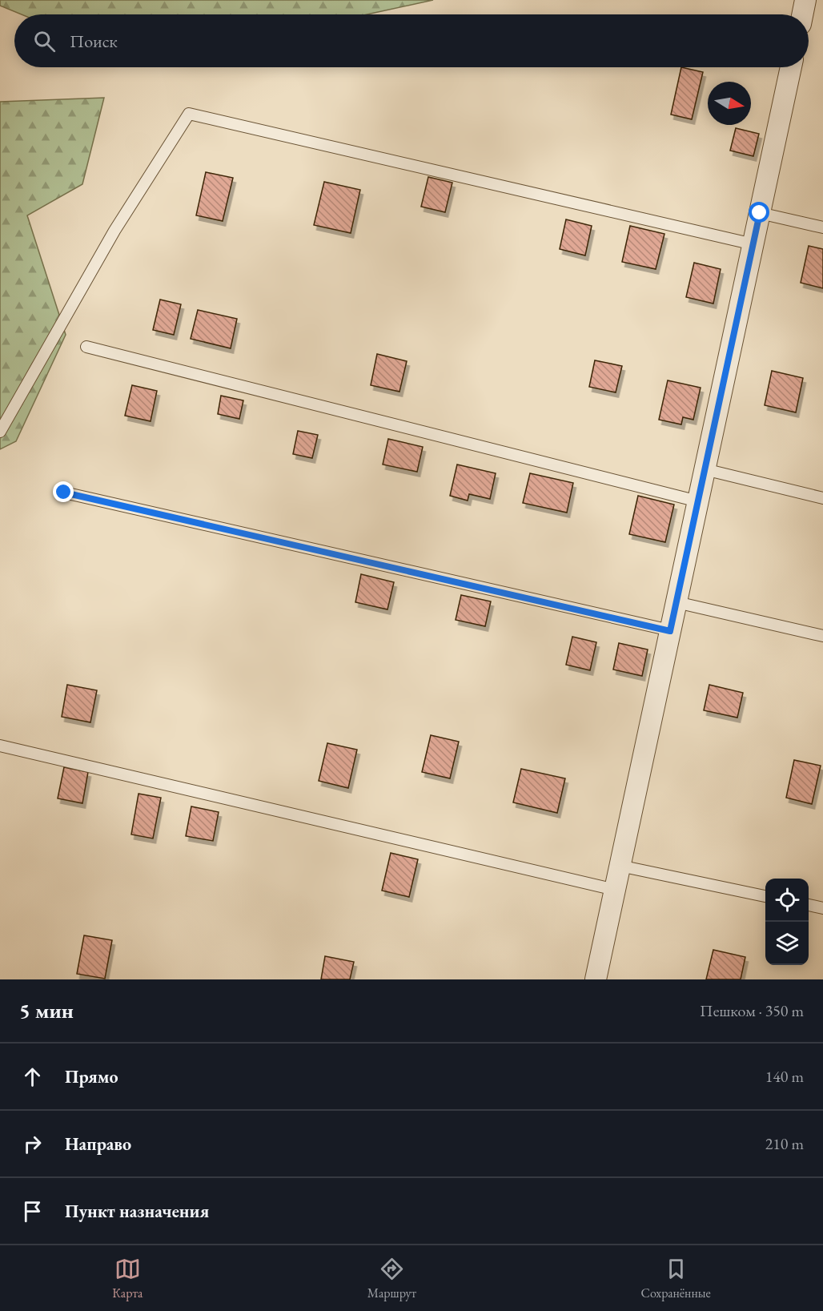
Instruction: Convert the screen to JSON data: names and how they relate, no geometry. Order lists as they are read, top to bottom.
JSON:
{
  "north": "right",
  "page": {
    "search": "Поиск",
    "heading": ["5 мин", "Пешком · 350 m"],
    "list": [
      ["Прямо", "140 m"],
      ["Направо", "210 m"],
      "Пункт назначения"
    ],
    "nav": ["Карта", "Маршрут", "Сохранённые"]
  }
}
